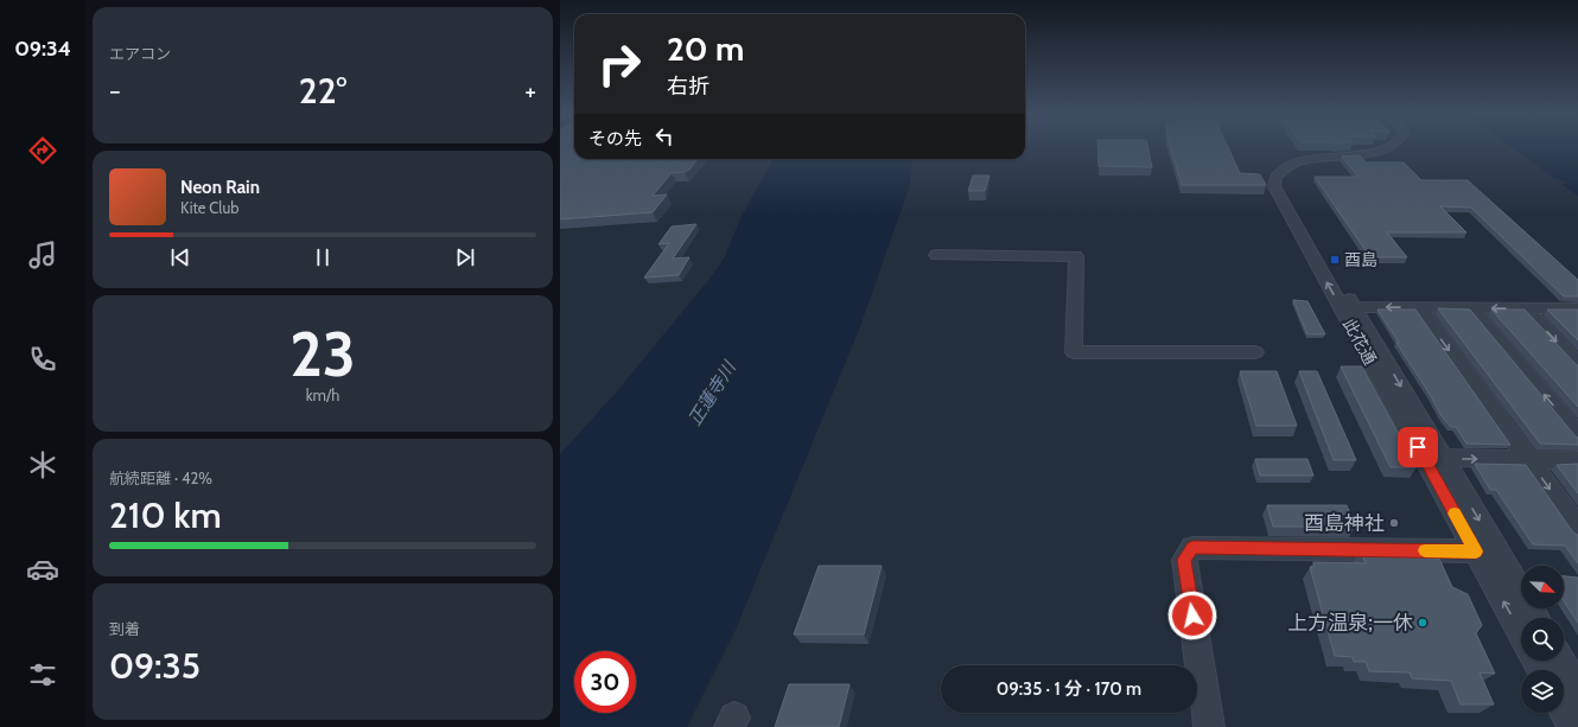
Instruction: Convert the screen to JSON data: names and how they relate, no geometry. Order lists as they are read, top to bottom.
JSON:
{
  "streets": {
    "street": ["此花通"]
  },
  "water": ["正蓮寺川"],
  "places": {
    "transit": ["酉島"],
    "other": ["酉島神社", "上方温泉;一休"]
  },
  "north": "bottom right",
  "page": {
    "tabs": "09:34",
    "tile": [
      "エアコン",
      ["23", "km/h"],
      ["航続距離 · 42%", "210 km"],
      ["到着", "09:35"]
    ],
    "turn": ["20 m", "右折"],
    "heat": ["−", "22°", "+"],
    "then": "その先",
    "song": ["Neon Rain", "Kite Club"],
    "limit": "30",
    "trip": "09:35 · 1 分 · 170 m"
  }
}
